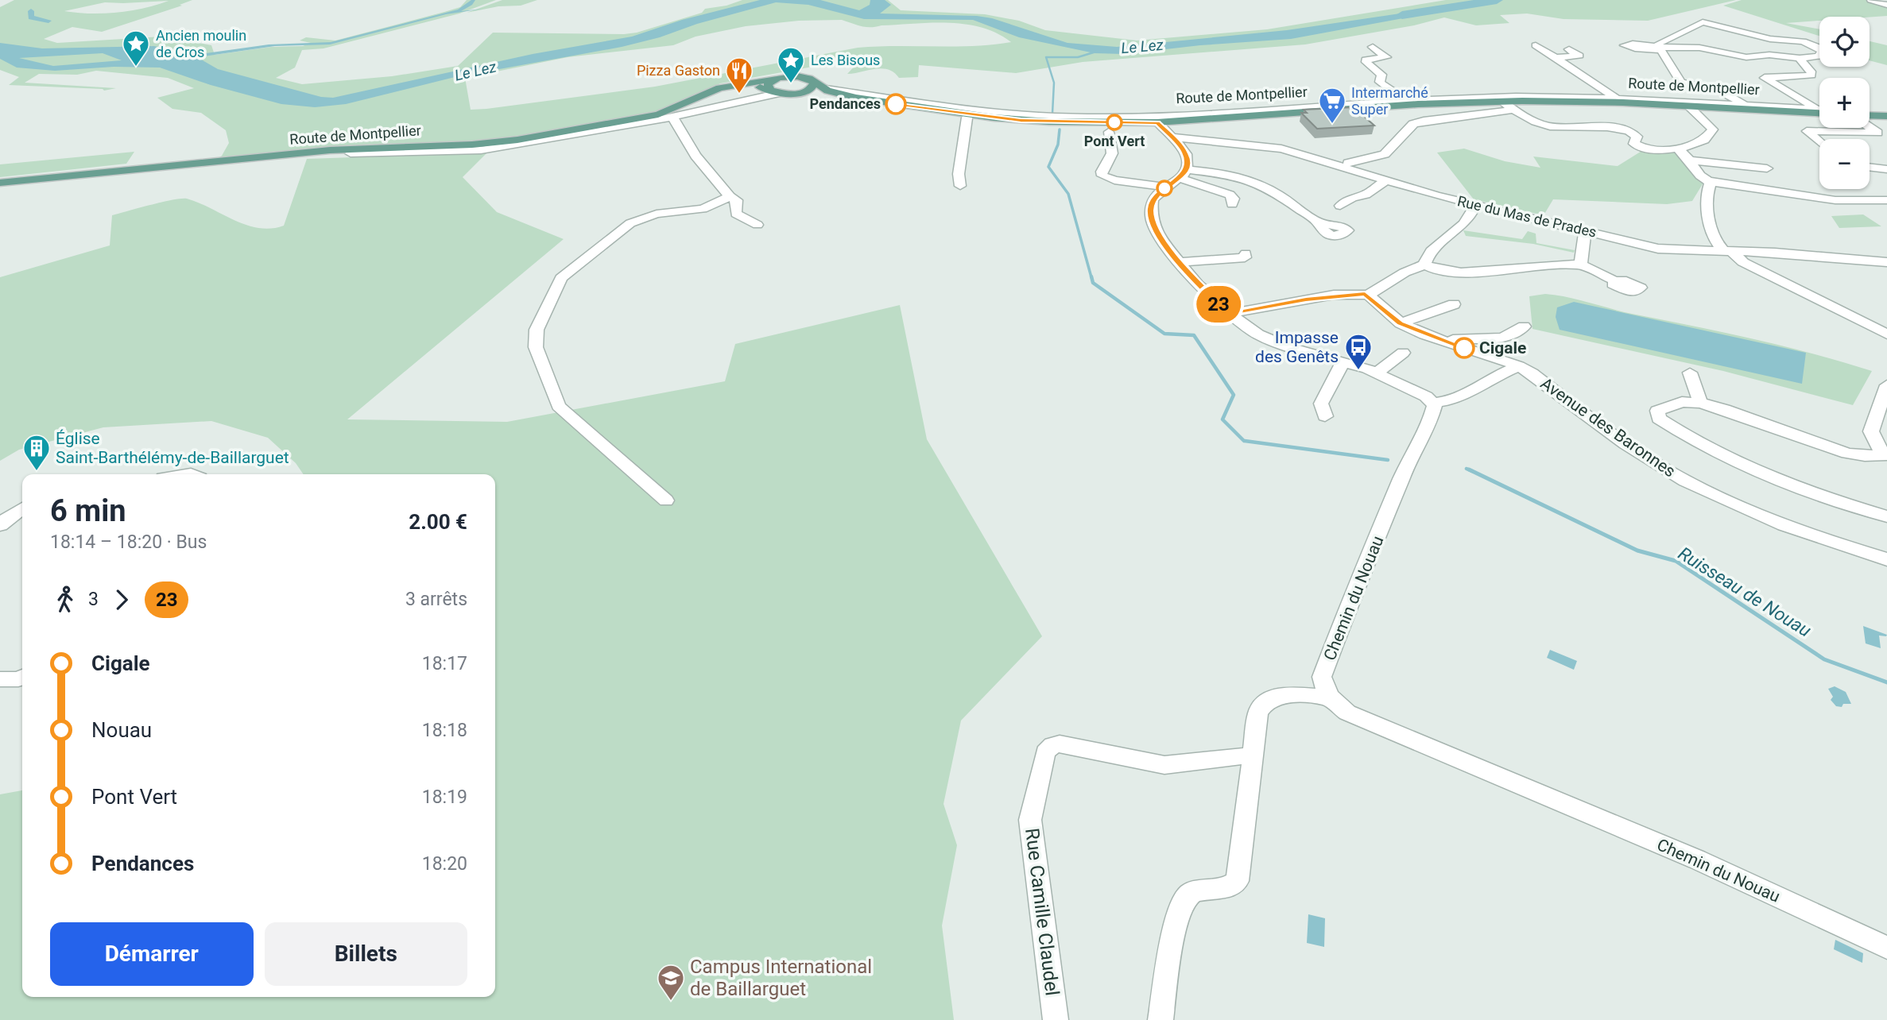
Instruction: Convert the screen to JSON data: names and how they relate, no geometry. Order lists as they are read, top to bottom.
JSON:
{
  "streets": {
    "main road": ["Route de Montpellier"],
    "street": [
      "Rue du Mas de Prades",
      "Avenue des Baronnes",
      "Chemin du Nouau",
      "Rue Camille Claudel"
    ]
  },
  "water": ["Le Lez", "Ruisseau de Nouau"],
  "places": {
    "place": ["Ancien moulin de Cros", "Les Bisous"],
    "restaurant": ["Pizza Gaston"],
    "other": ["Pendances", "Pont Vert", "Cigale"],
    "supermarket": ["Intermarché Super"],
    "bus stop": ["Impasse des Genêts"],
    "building": ["Église Saint-Barthélémy-de-Baillarguet"],
    "school or university": ["Campus International de Baillarguet"]
  },
  "lines": ["bus line 23"],
  "page": {
    "on_map": "23",
    "map_buttons": ["+", "−"],
    "heading": ["6 min", "18:14 – 18:20 · Bus", "2.00 €"],
    "legs": ["3", "23", "3 arrêts"],
    "list": [
      {
        "name": "Cigale",
        "value": "18:17"
      },
      {
        "name": "Nouau",
        "value": "18:18"
      },
      {
        "name": "Pont Vert",
        "value": "18:19"
      },
      {
        "name": "Pendances",
        "value": "18:20"
      }
    ],
    "buttons": ["Démarrer", "Billets"]
  }
}
